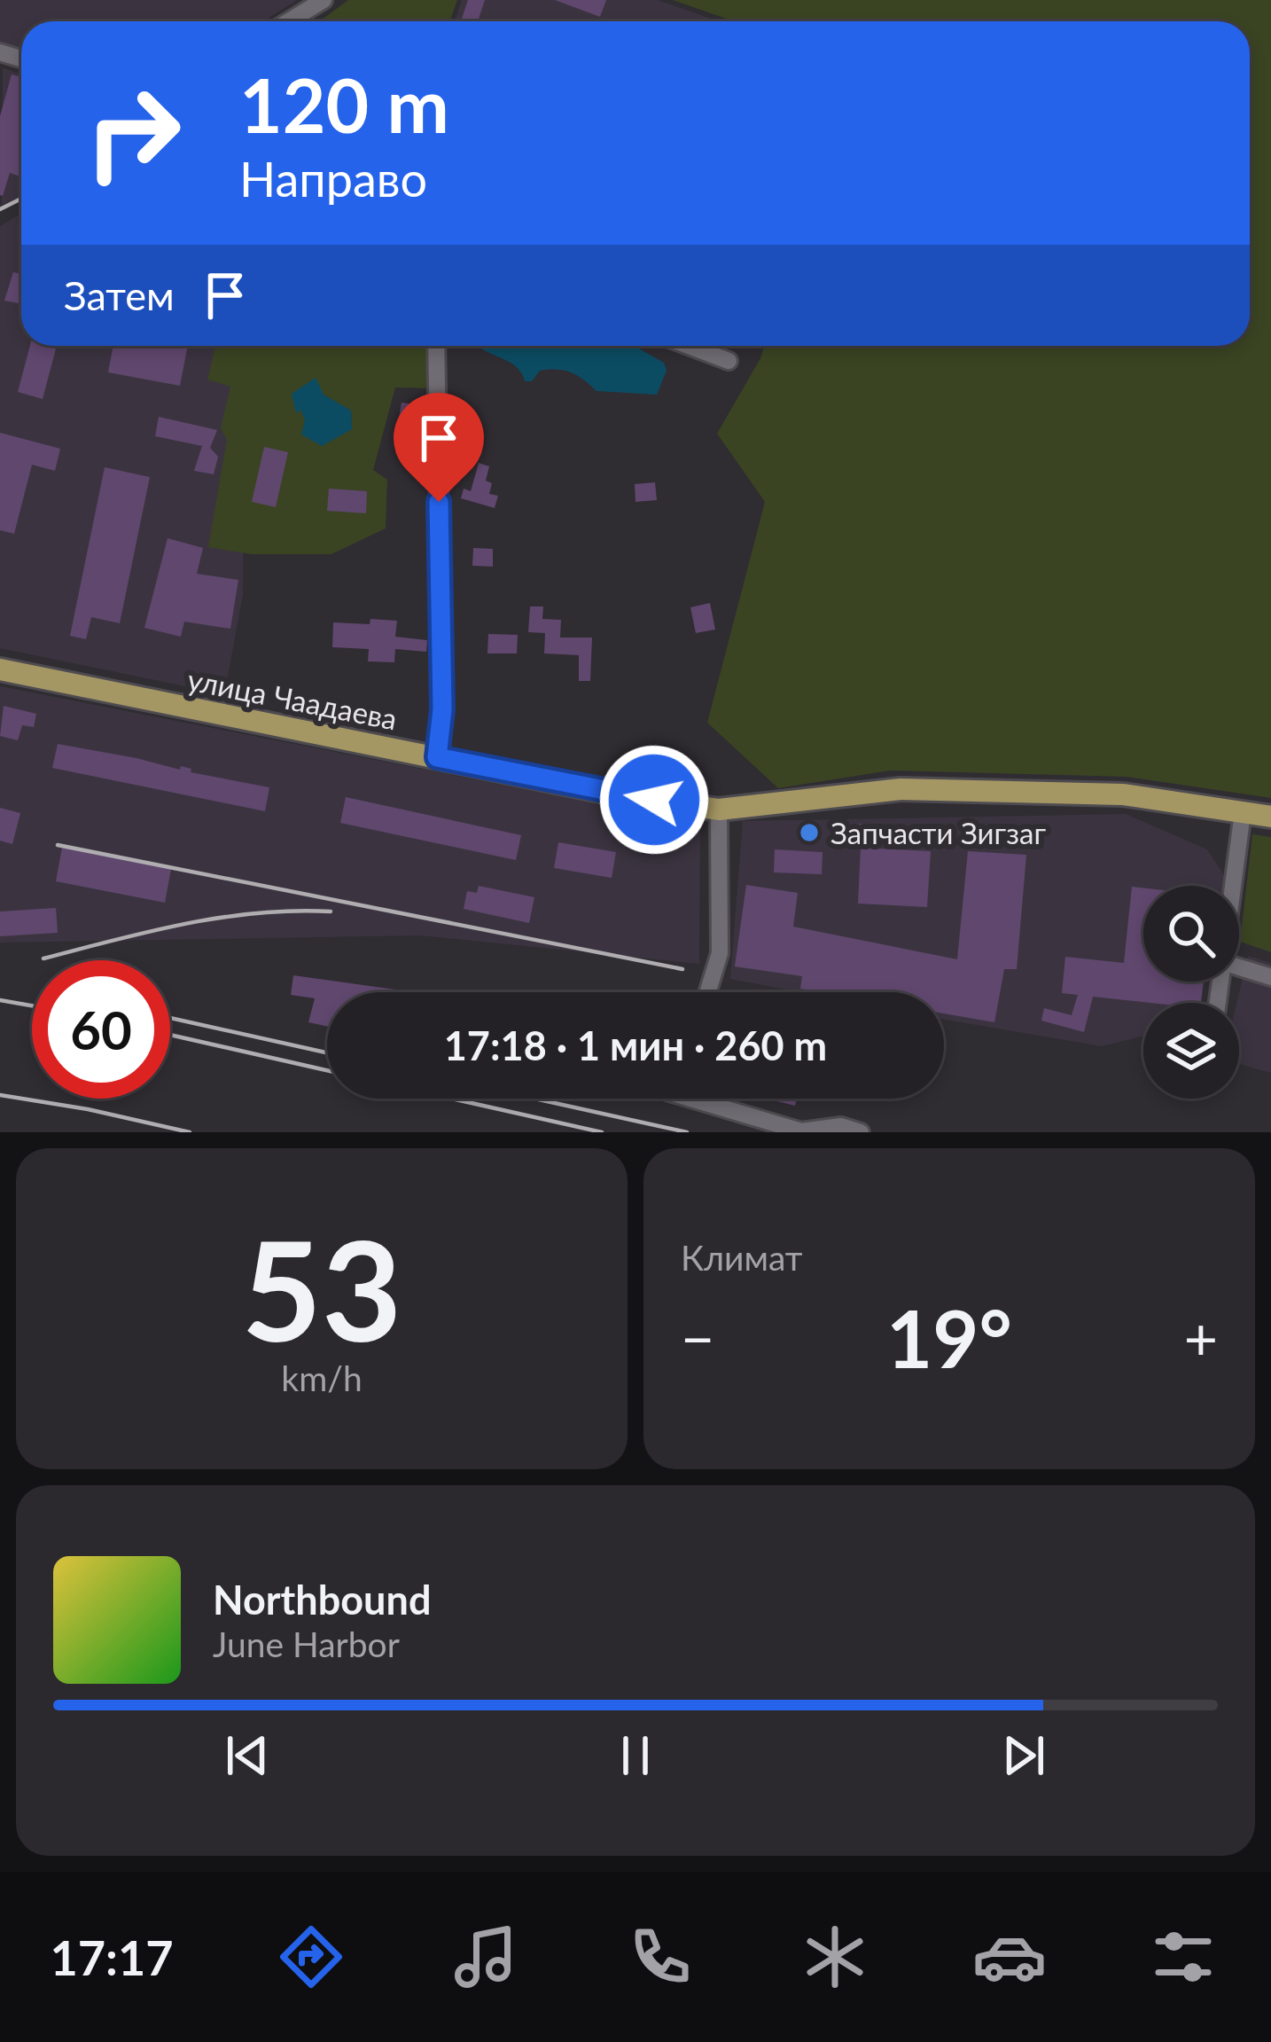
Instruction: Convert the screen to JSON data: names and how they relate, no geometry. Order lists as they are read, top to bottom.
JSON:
{
  "streets": {
    "main road": ["улица Чаадаева"]
  },
  "places": ["Запчасти Зигзаг"],
  "page": {
    "turn": ["120 m", "Направо"],
    "then": "Затем",
    "limit": "60",
    "trip": "17:18 · 1 мин · 260 m",
    "tile": [
      ["53", "km/h"],
      "Климат"
    ],
    "heat": ["−", "19°", "+"],
    "song": ["Northbound", "June Harbor"],
    "tabs": "17:17"
  }
}
